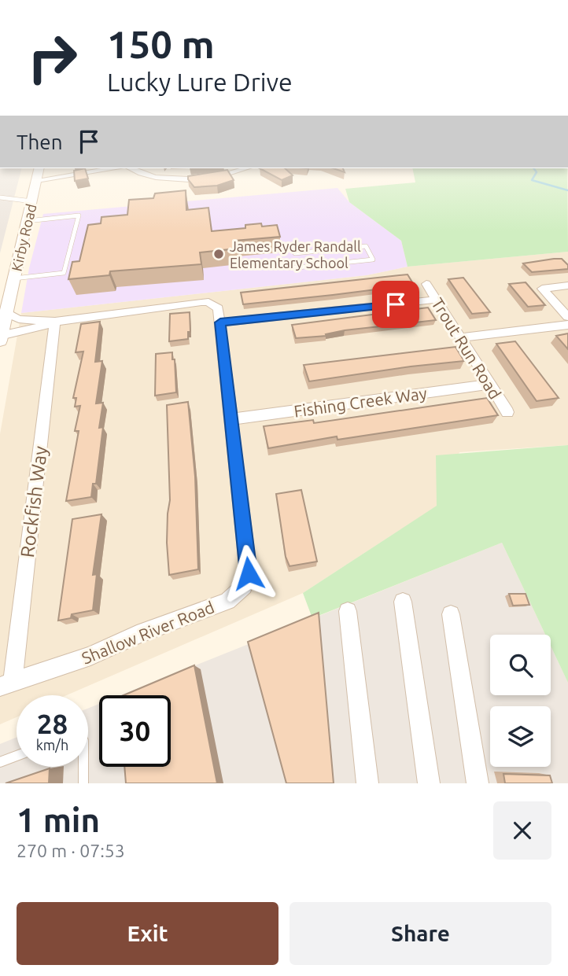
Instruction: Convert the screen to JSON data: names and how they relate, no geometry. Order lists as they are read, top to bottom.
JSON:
{
  "streets": {
    "main road": ["Kirby Road"],
    "street": [
      "Trout Run Road",
      "Fishing Creek Way",
      "Rockfish Way",
      "Shallow River Road"
    ]
  },
  "crossings": [
    ["Kirby Road", "Shallow River Road"],
    ["Trout Run Road", "Fishing Creek Way"],
    ["Fishing Creek Way", "Shallow River Road"],
    ["Rockfish Way", "Shallow River Road"]
  ],
  "places": ["James Ryder Randall Elementary School"],
  "page": {
    "turn": ["150 m", "Lucky Lure Drive"],
    "then": "Then",
    "speed": "28 km/h",
    "limit": "30",
    "heading": ["1 min", "270 m · 07:53"],
    "buttons": ["Exit", "Share"]
  }
}
